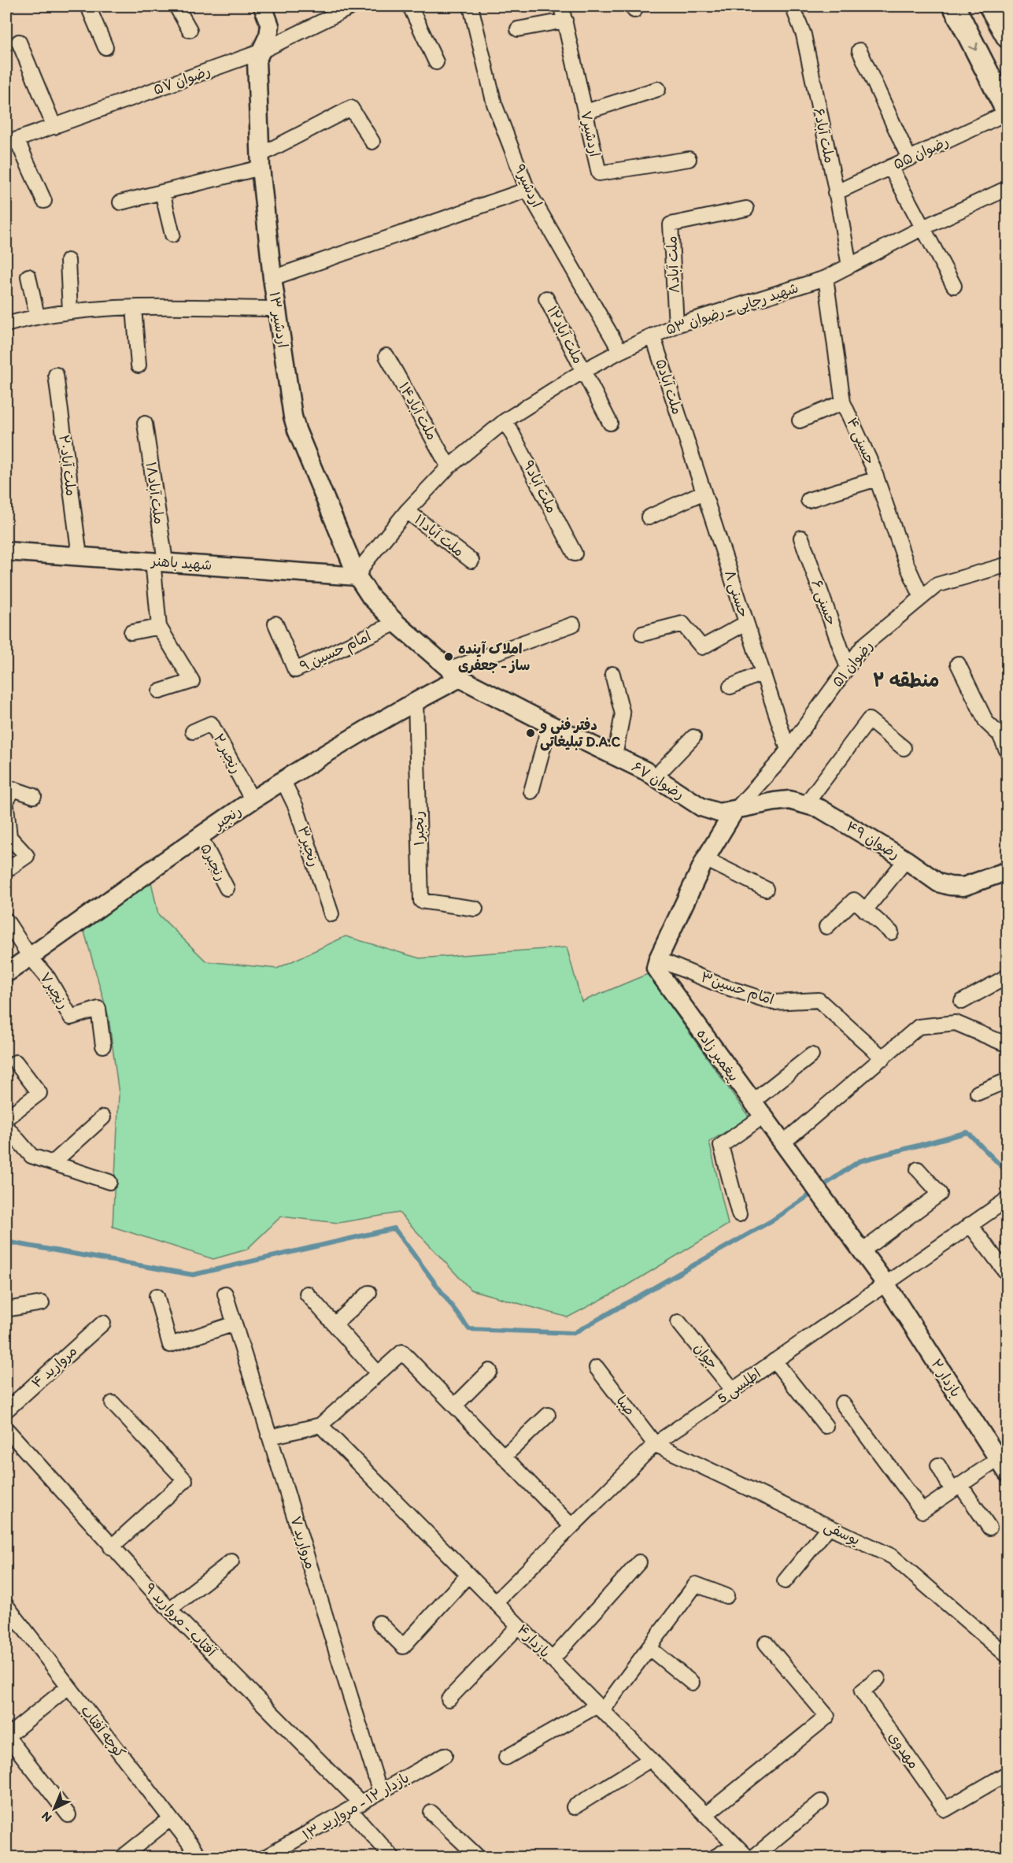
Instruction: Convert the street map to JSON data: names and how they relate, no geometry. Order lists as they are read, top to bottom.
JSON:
{
  "streets": {
    "street": [
      "رضوان ۵۷",
      "اردشیر۷",
      "ملت آباد۶",
      "رضوان ۵۵",
      "اردشیر۹",
      "ملت آباد۸",
      "شهید رجایی - رضوان ۵۳",
      "اردشیر ۱۳",
      "ملت آباد۱۲",
      "ملت آباد۵",
      "ملت آباد۱۴",
      "حسنی ۴",
      "ملت آباد۲۰",
      "ملت آباد۹",
      "ملت آباد۱۸",
      "ملت آباد۱۱",
      "شهید باهنر",
      "حسنی ۸",
      "حسنی ۶",
      "امام حسین ۹",
      "رضوان ۵۱",
      "رنجبر ۲",
      "رضوان ۶۷",
      "رنجبر",
      "رنجبر۱",
      "رضوان ۴۹",
      "رنجبر۳",
      "رنجبر۵",
      "امام حسین۳",
      "رنجبر۷",
      "پیغمبر زاده",
      "جوان",
      "مروارید ۴",
      "بازدار ۲",
      "اطلسی 5",
      "صبا",
      "یوسفی",
      "مروارید ۷",
      "آفتاب - مروارید ۹",
      "بازدار۴",
      "کوچه آفتاب",
      "مهدوی",
      "بازدار ۱۲ - مروارید ۱۳"
    ]
  },
  "crossings": [
    ["رضوان ۵۷", "اردشیر ۱۳"],
    ["ملت آباد۶", "رضوان ۵۵"],
    ["ملت آباد۶", "شهید رجایی - رضوان ۵۳"],
    ["اردشیر۹", "شهید رجایی - رضوان ۵۳"],
    ["ملت آباد۸", "شهید رجایی - رضوان ۵۳"],
    ["شهید رجایی - رضوان ۵۳", "اردشیر ۱۳"],
    ["شهید رجایی - رضوان ۵۳", "ملت آباد۱۲"],
    ["شهید رجایی - رضوان ۵۳", "ملت آباد۵"],
    ["شهید رجایی - رضوان ۵۳", "ملت آباد۱۴"],
    ["شهید رجایی - رضوان ۵۳", "حسنی ۴"],
    ["شهید رجایی - رضوان ۵۳", "ملت آباد۹"],
    ["شهید رجایی - رضوان ۵۳", "ملت آباد۱۱"],
    ["شهید رجایی - رضوان ۵۳", "شهید باهنر"],
    ["شهید رجایی - رضوان ۵۳", "رضوان ۶۷"],
    ["اردشیر ۱۳", "شهید باهنر"],
    ["اردشیر ۱۳", "رضوان ۶۷"],
    ["ملت آباد۵", "حسنی ۸"],
    ["حسنی ۴", "رضوان ۵۱"],
    ["ملت آباد۲۰", "شهید باهنر"],
    ["ملت آباد۱۸", "شهید باهنر"],
    ["شهید باهنر", "رضوان ۶۷"],
    ["حسنی ۸", "رضوان ۵۱"],
    ["حسنی ۶", "رضوان ۵۱"],
    ["امام حسین ۹", "رضوان ۶۷"],
    ["رضوان ۵۱", "رضوان ۶۷"],
    ["رضوان ۵۱", "رضوان ۴۹"],
    ["رنجبر ۲", "رنجبر"],
    ["رضوان ۶۷", "رنجبر"],
    ["رضوان ۶۷", "رضوان ۴۹"],
    ["رنجبر", "رنجبر۱"],
    ["رنجبر", "رنجبر۳"],
    ["رنجبر", "رنجبر۵"],
    ["رنجبر", "رنجبر۷"],
    ["امام حسین۳", "پیغمبر زاده"],
    ["پیغمبر زاده", "بازدار ۲"],
    ["پیغمبر زاده", "اطلسی 5"],
    ["جوان", "اطلسی 5"],
    ["بازدار ۲", "اطلسی 5"],
    ["اطلسی 5", "صبا"],
    ["اطلسی 5", "یوسفی"],
    ["اطلسی 5", "بازدار۴"],
    ["صبا", "یوسفی"],
    ["مروارید ۷", "بازدار ۱۲ - مروارید ۱۳"],
    ["آفتاب - مروارید ۹", "بازدار ۱۲ - مروارید ۱۳"]
  ],
  "districts": ["منطقه ۲"],
  "places": ["املاک آینده ساز - جعفری", "دفتر فنی و تبلیغاتی D.A.C"],
  "north": "bottom left"
}
